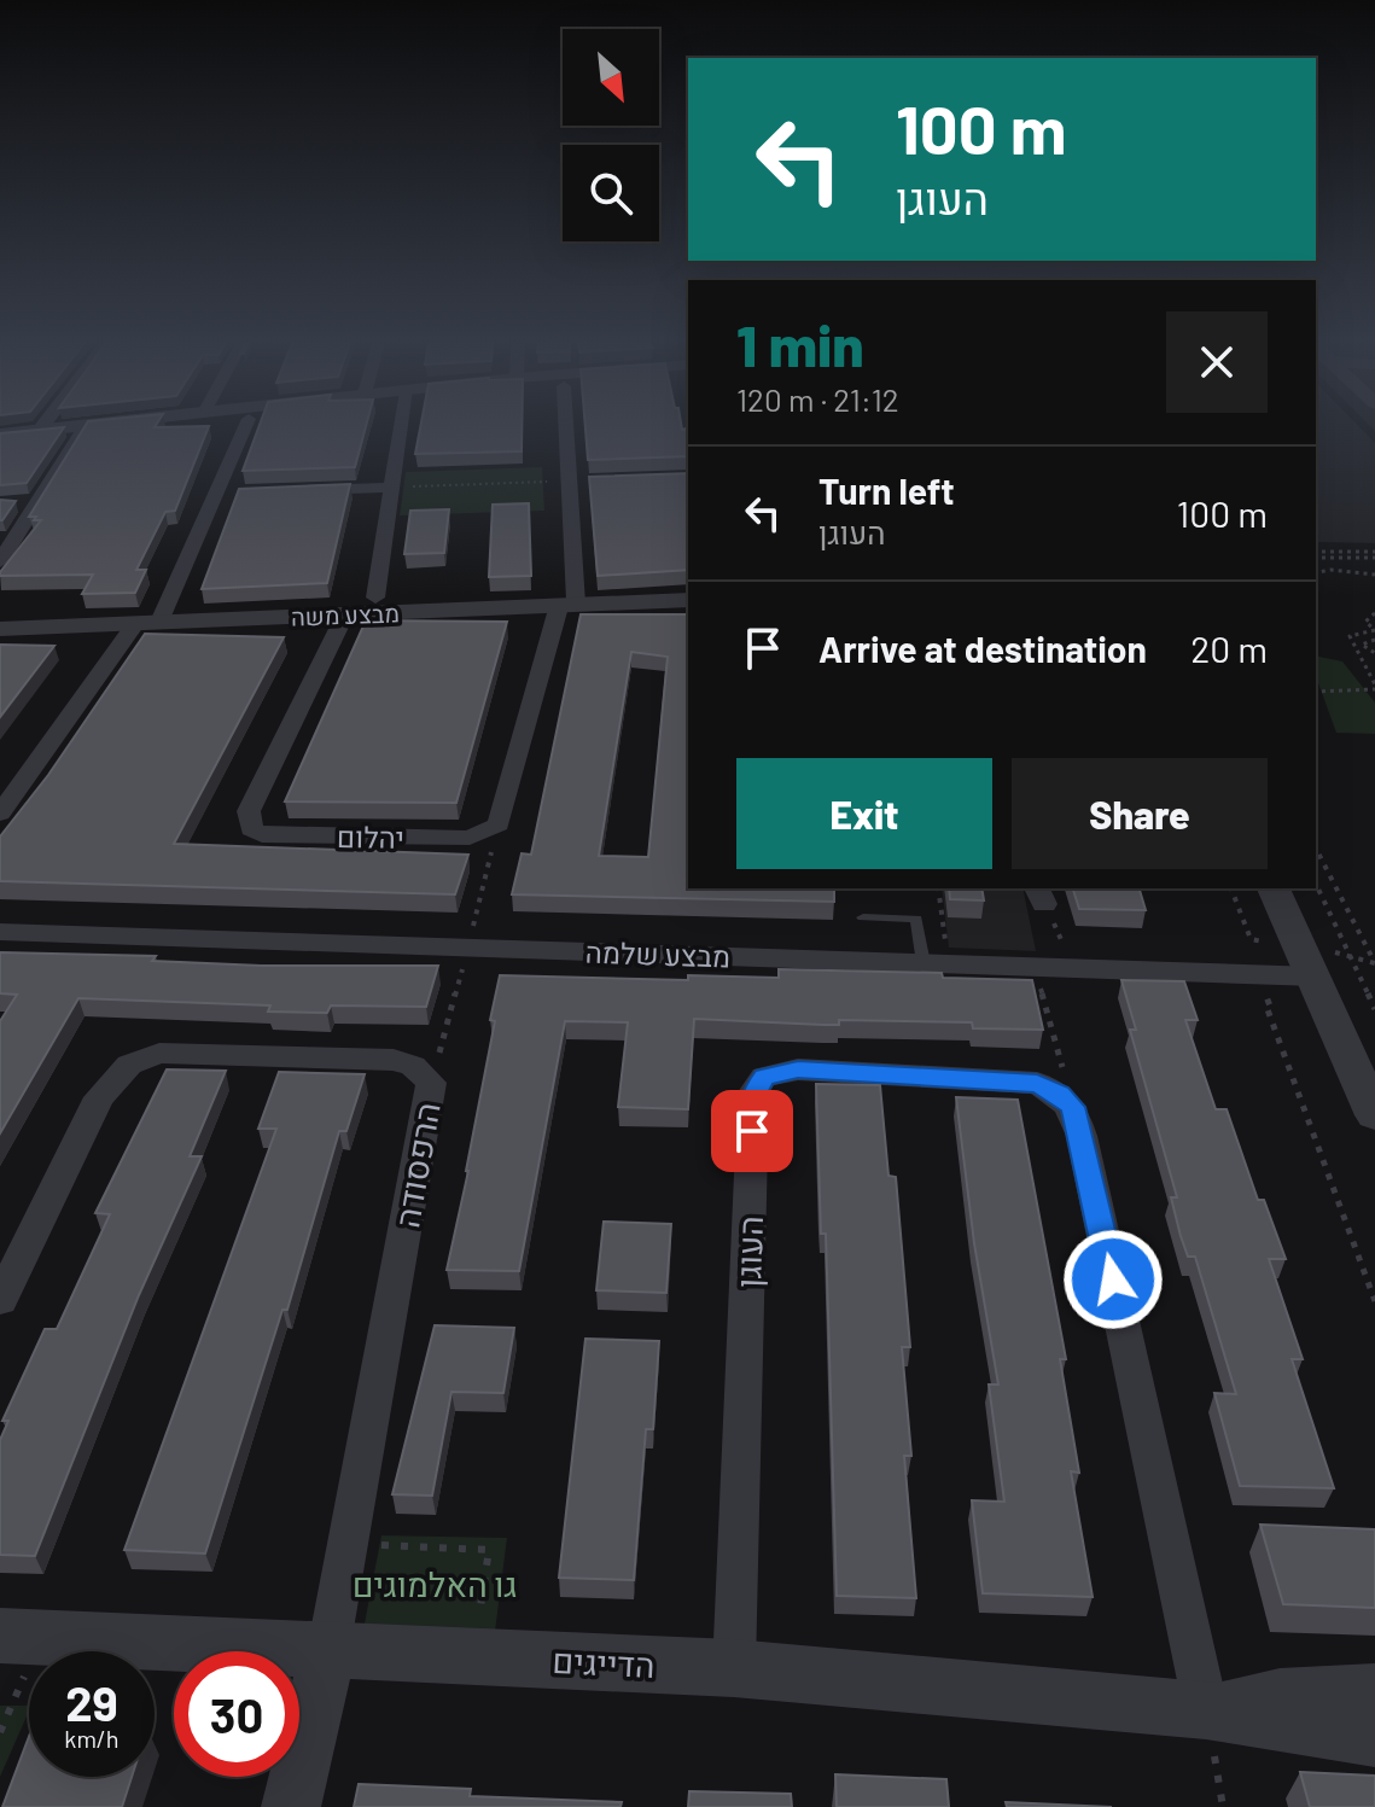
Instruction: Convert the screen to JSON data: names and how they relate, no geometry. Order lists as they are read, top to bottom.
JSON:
{
  "streets": {
    "street": [
      "מבצע משה",
      "יהלום",
      "מבצע שלמה",
      "הרפסודה",
      "העוגן",
      "הדייגים"
    ]
  },
  "crossings": [
    ["מבצע משה", "יהלום"],
    ["הרפסודה", "הדייגים"],
    ["העוגן", "הדייגים"]
  ],
  "parks": ["גו האלמוגים"],
  "north": "bottom right",
  "page": {
    "turn": ["100 m", "העוגן"],
    "heading": ["1 min", "120 m · 21:12"],
    "list": [
      {
        "name": "Turn left",
        "note": "העוגן",
        "value": "100 m"
      },
      {
        "name": "Arrive at destination",
        "value": "20 m"
      }
    ],
    "buttons": ["Exit", "Share"],
    "speed": "29 km/h",
    "limit": "30"
  }
}
